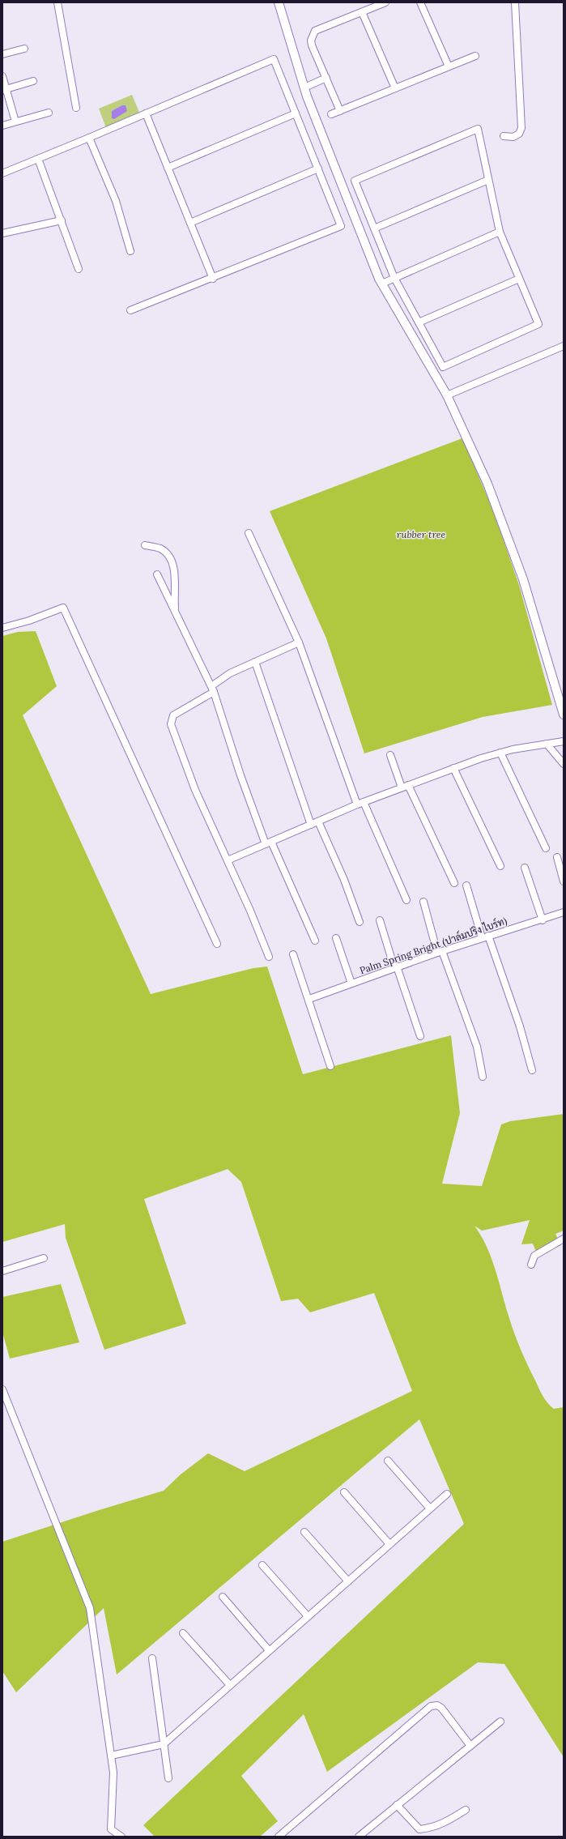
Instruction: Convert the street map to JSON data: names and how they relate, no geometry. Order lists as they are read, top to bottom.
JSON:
{
  "streets": {
    "street": ["Palm Spring Bright (ปาล์มปริง ไบร์ท)"]
  },
  "parks": ["rubber tree"]
}
